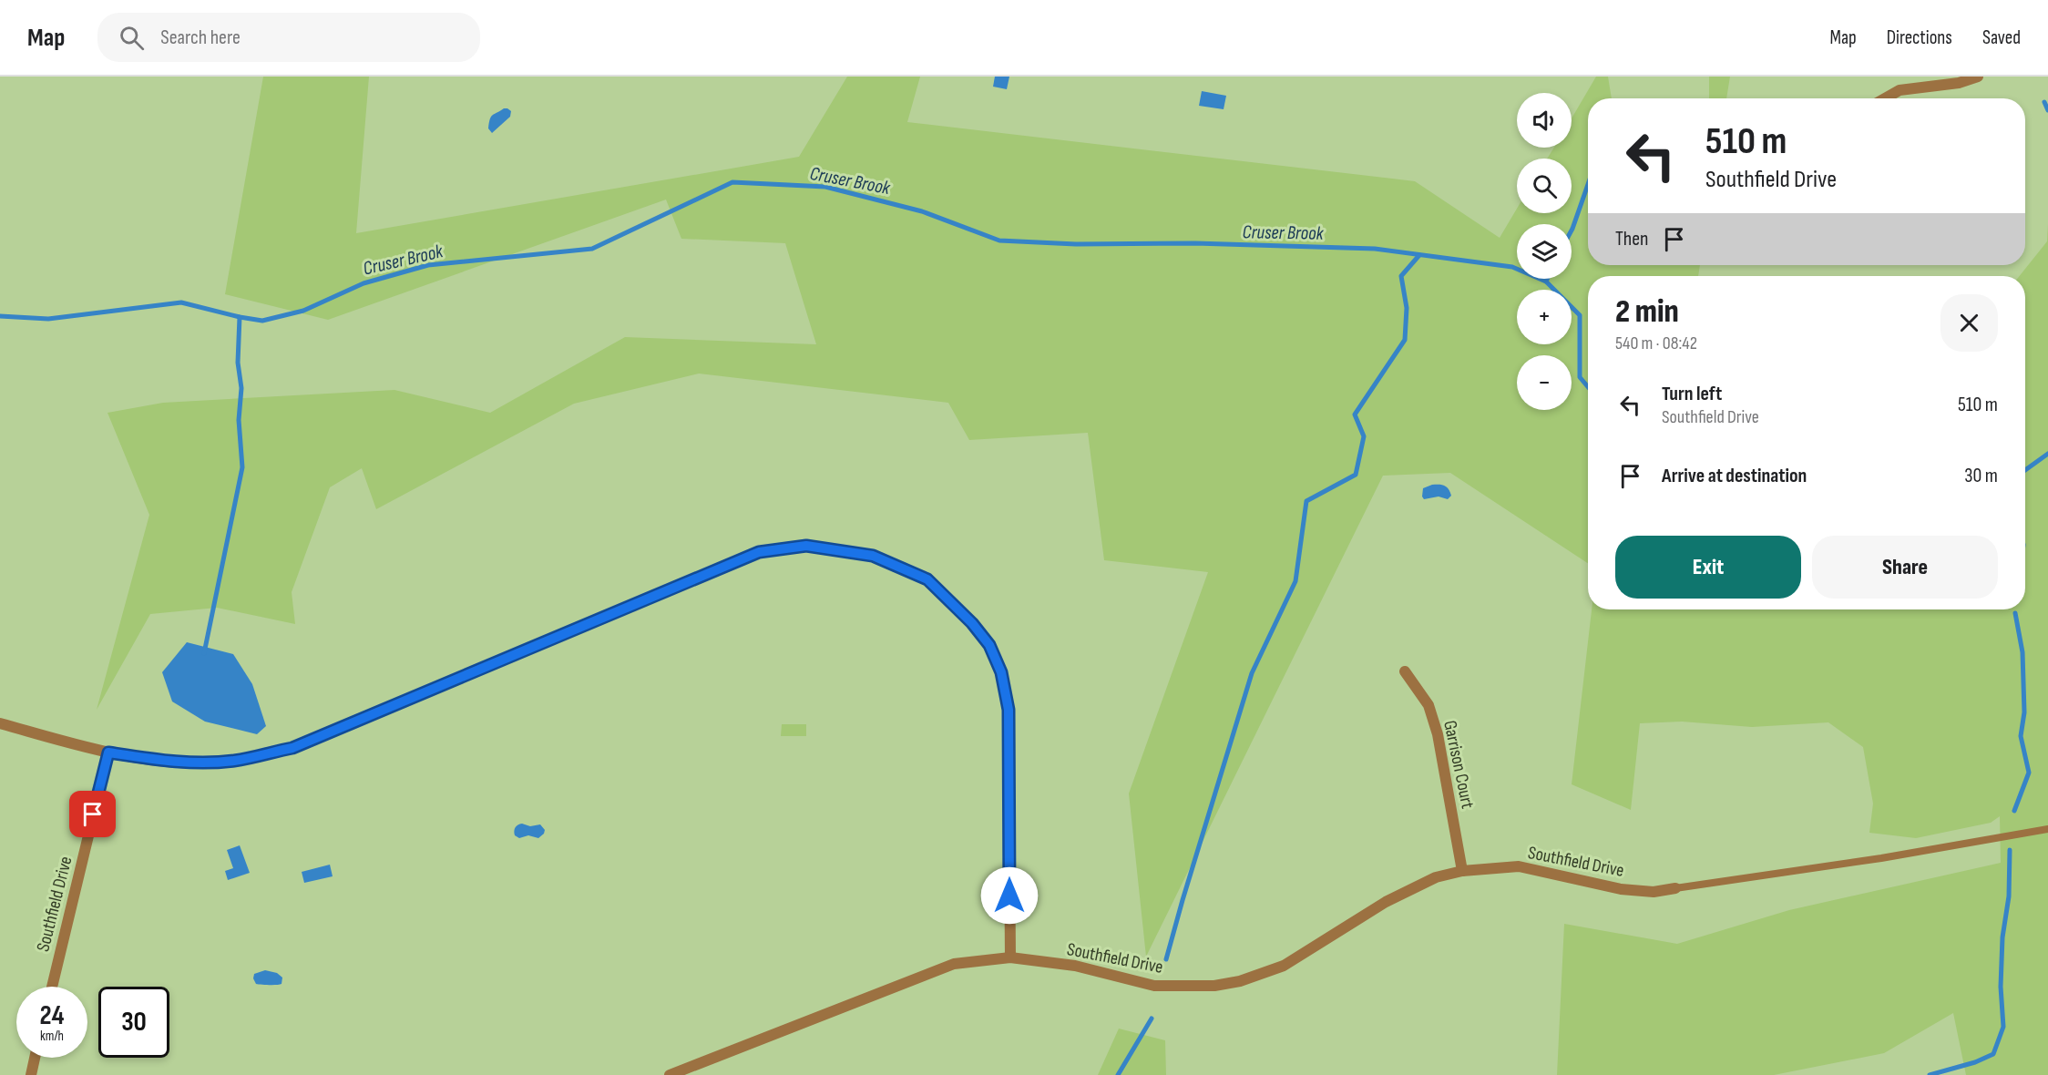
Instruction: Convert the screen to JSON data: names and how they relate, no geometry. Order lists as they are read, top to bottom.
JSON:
{
  "streets": {
    "street": ["Garrison Court", "Southfield Drive"]
  },
  "crossings": [
    ["Garrison Court", "Southfield Drive"]
  ],
  "water": ["Cruser Brook"],
  "page": {
    "header": "Map",
    "search": "Search here",
    "nav": ["Map", "Directions", "Saved"],
    "map_buttons": ["+", "−"],
    "turn": ["510 m", "Southfield Drive"],
    "then": "Then",
    "heading": ["2 min", "540 m · 08:42"],
    "list": [
      {
        "name": "Turn left",
        "note": "Southfield Drive",
        "value": "510 m"
      },
      {
        "name": "Arrive at destination",
        "value": "30 m"
      }
    ],
    "buttons": ["Exit", "Share"],
    "speed": "24 km/h",
    "limit": "30"
  }
}
